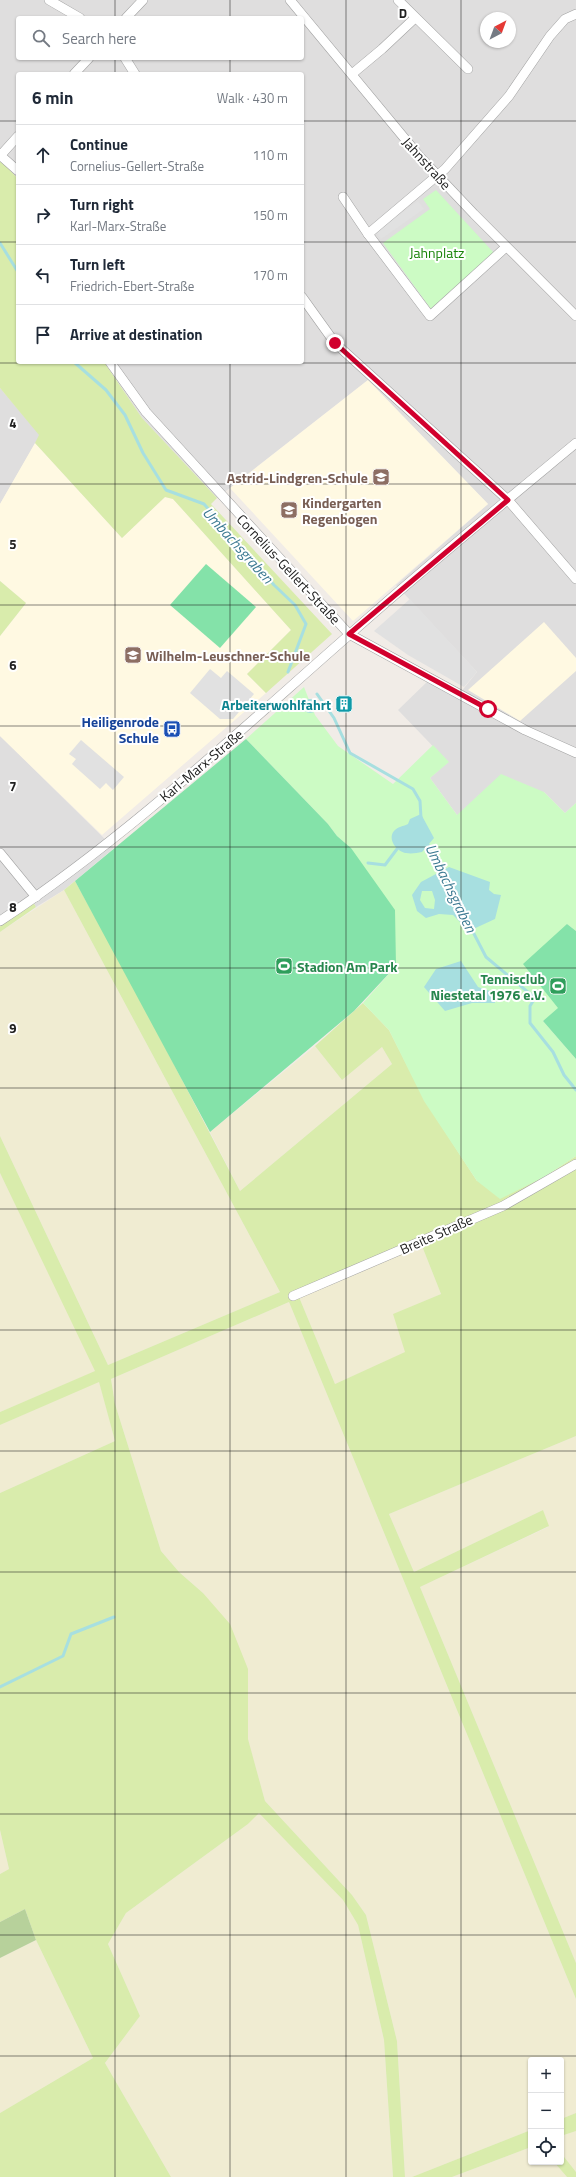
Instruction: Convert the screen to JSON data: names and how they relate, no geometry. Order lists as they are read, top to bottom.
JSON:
{
  "streets": {
    "street": [
      "Jahnstraße",
      "Cornelius-Gellert-Straße",
      "Karl-Marx-Straße",
      "Breite Straße"
    ]
  },
  "crossings": [
    ["Cornelius-Gellert-Straße", "Karl-Marx-Straße"]
  ],
  "water": ["Umbachsgraben"],
  "parks": ["Jahnplatz"],
  "places": {
    "school or university": ["Astrid-Lindgren-Schule", "Kindergarten Regenbogen", "Wilhelm-Leuschner-Schule"],
    "building": ["Arbeiterwohlfahrt"],
    "bus stop": ["Heiligenrode Schule"],
    "sports": ["Stadion Am Park", "Tennisclub Niestetal 1976 e.V."]
  },
  "north": "top right",
  "page": {
    "search": "Search here",
    "heading": ["6 min", "Walk · 430 m"],
    "list": [
      ["Continue", "Cornelius-Gellert-Straße", "110 m"],
      ["Turn right", "Karl-Marx-Straße", "150 m"],
      ["Turn left", "Friedrich-Ebert-Straße", "170 m"],
      "Arrive at destination"
    ],
    "map_buttons": ["+", "−"]
  },
  "grid": {
    "columns": ["D"],
    "rows": [
      "4",
      "5",
      "6",
      "7",
      "8",
      "9"
    ]
  }
}
